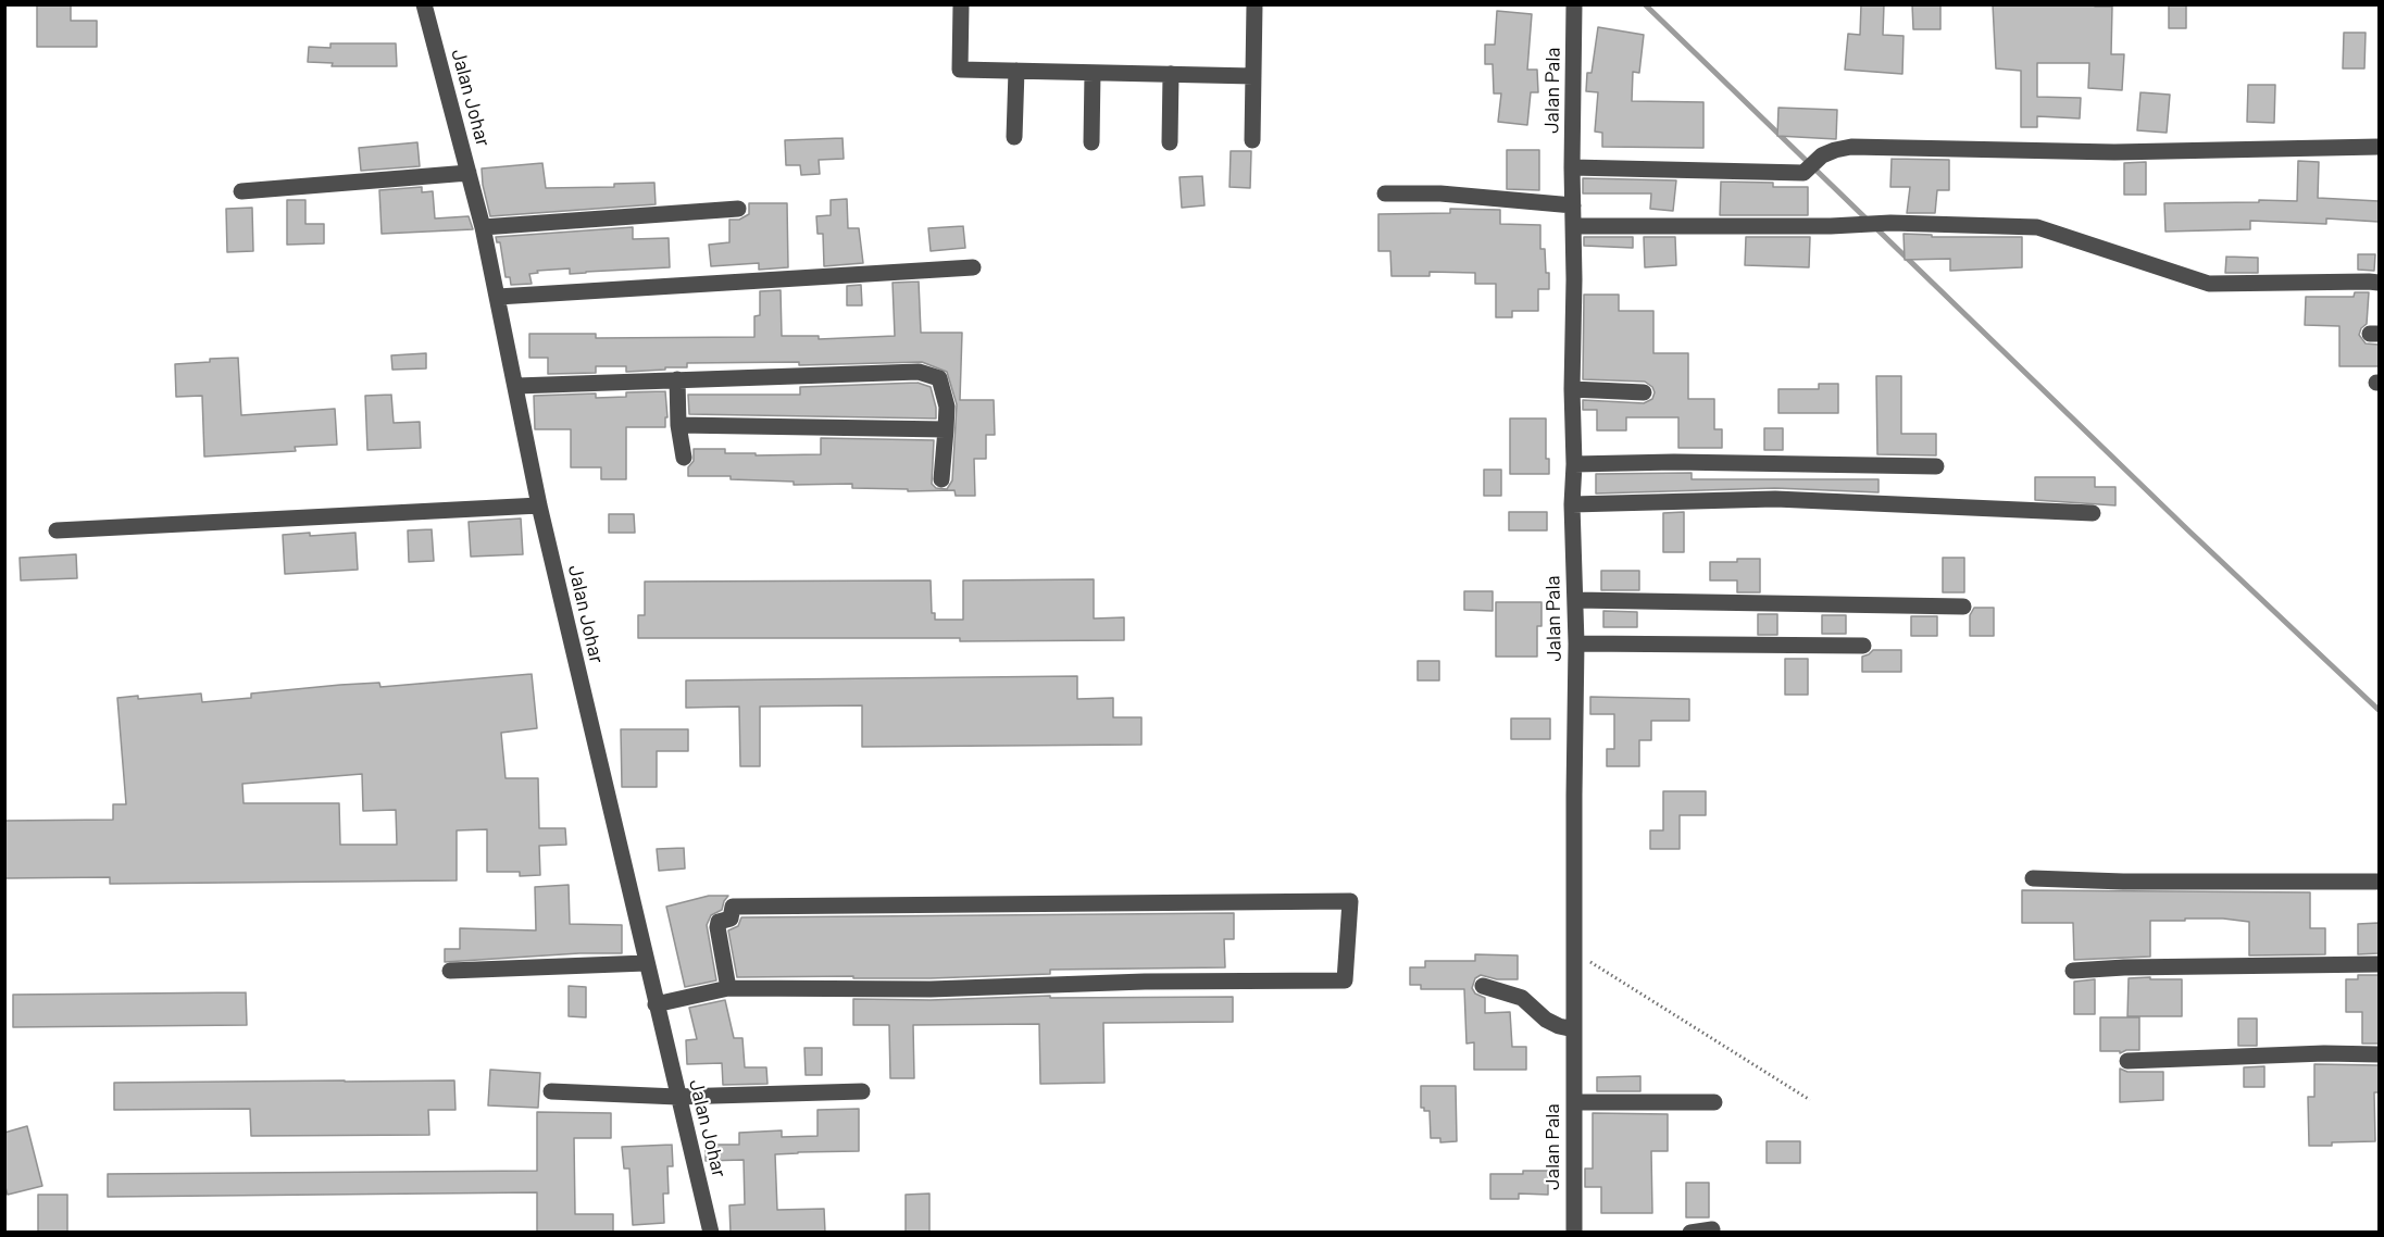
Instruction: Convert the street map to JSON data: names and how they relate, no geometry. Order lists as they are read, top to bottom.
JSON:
{
  "streets": {
    "street": ["Jalan Pala", "Jalan Johar"]
  }
}
